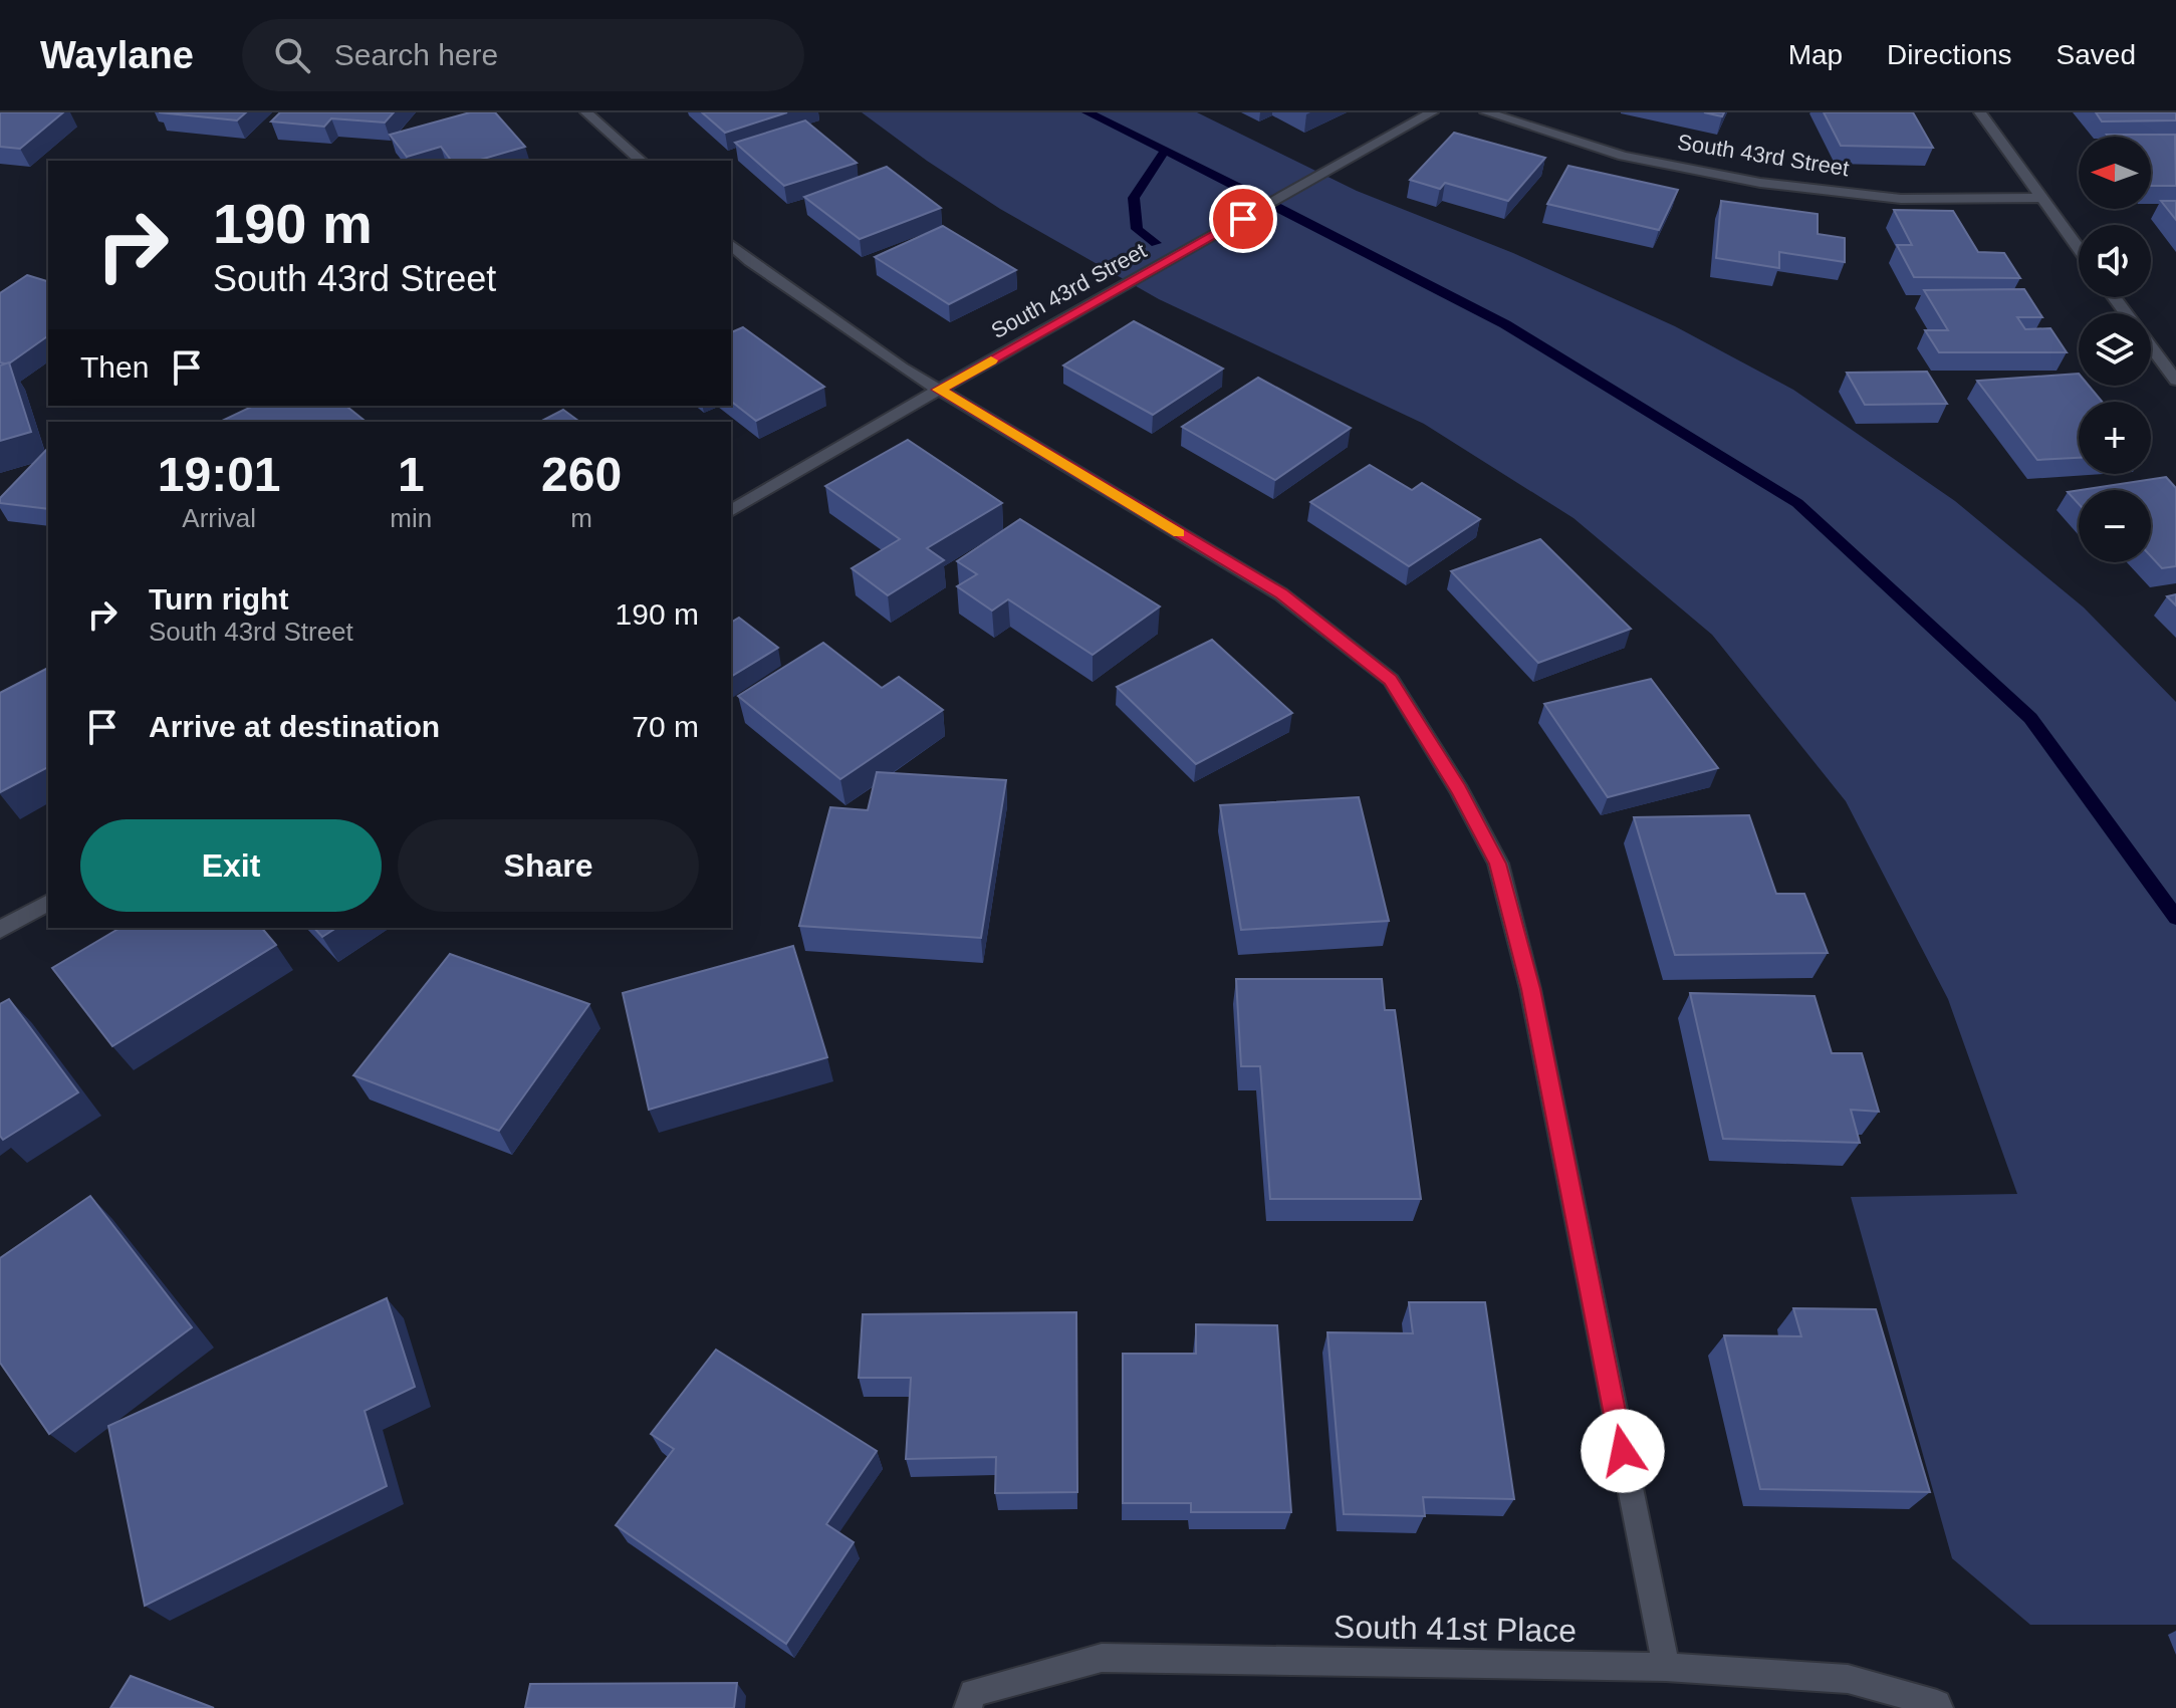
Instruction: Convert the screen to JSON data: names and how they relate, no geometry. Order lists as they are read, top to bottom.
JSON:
{
  "streets": {
    "street": ["South 43rd Street", "South 41st Place"]
  },
  "north": "left",
  "page": {
    "header": "Waylane",
    "search": "Search here",
    "nav": ["Map", "Directions", "Saved"],
    "map_buttons": ["+", "−"],
    "turn": ["190 m", "South 43rd Street"],
    "then": "Then",
    "eta": [
      "19:01",
      "Arrival",
      "1",
      "min",
      "260",
      "m"
    ],
    "list": [
      {
        "name": "Turn right",
        "note": "South 43rd Street",
        "value": "190 m"
      },
      {
        "name": "Arrive at destination",
        "value": "70 m"
      }
    ],
    "buttons": ["Exit", "Share"]
  }
}
